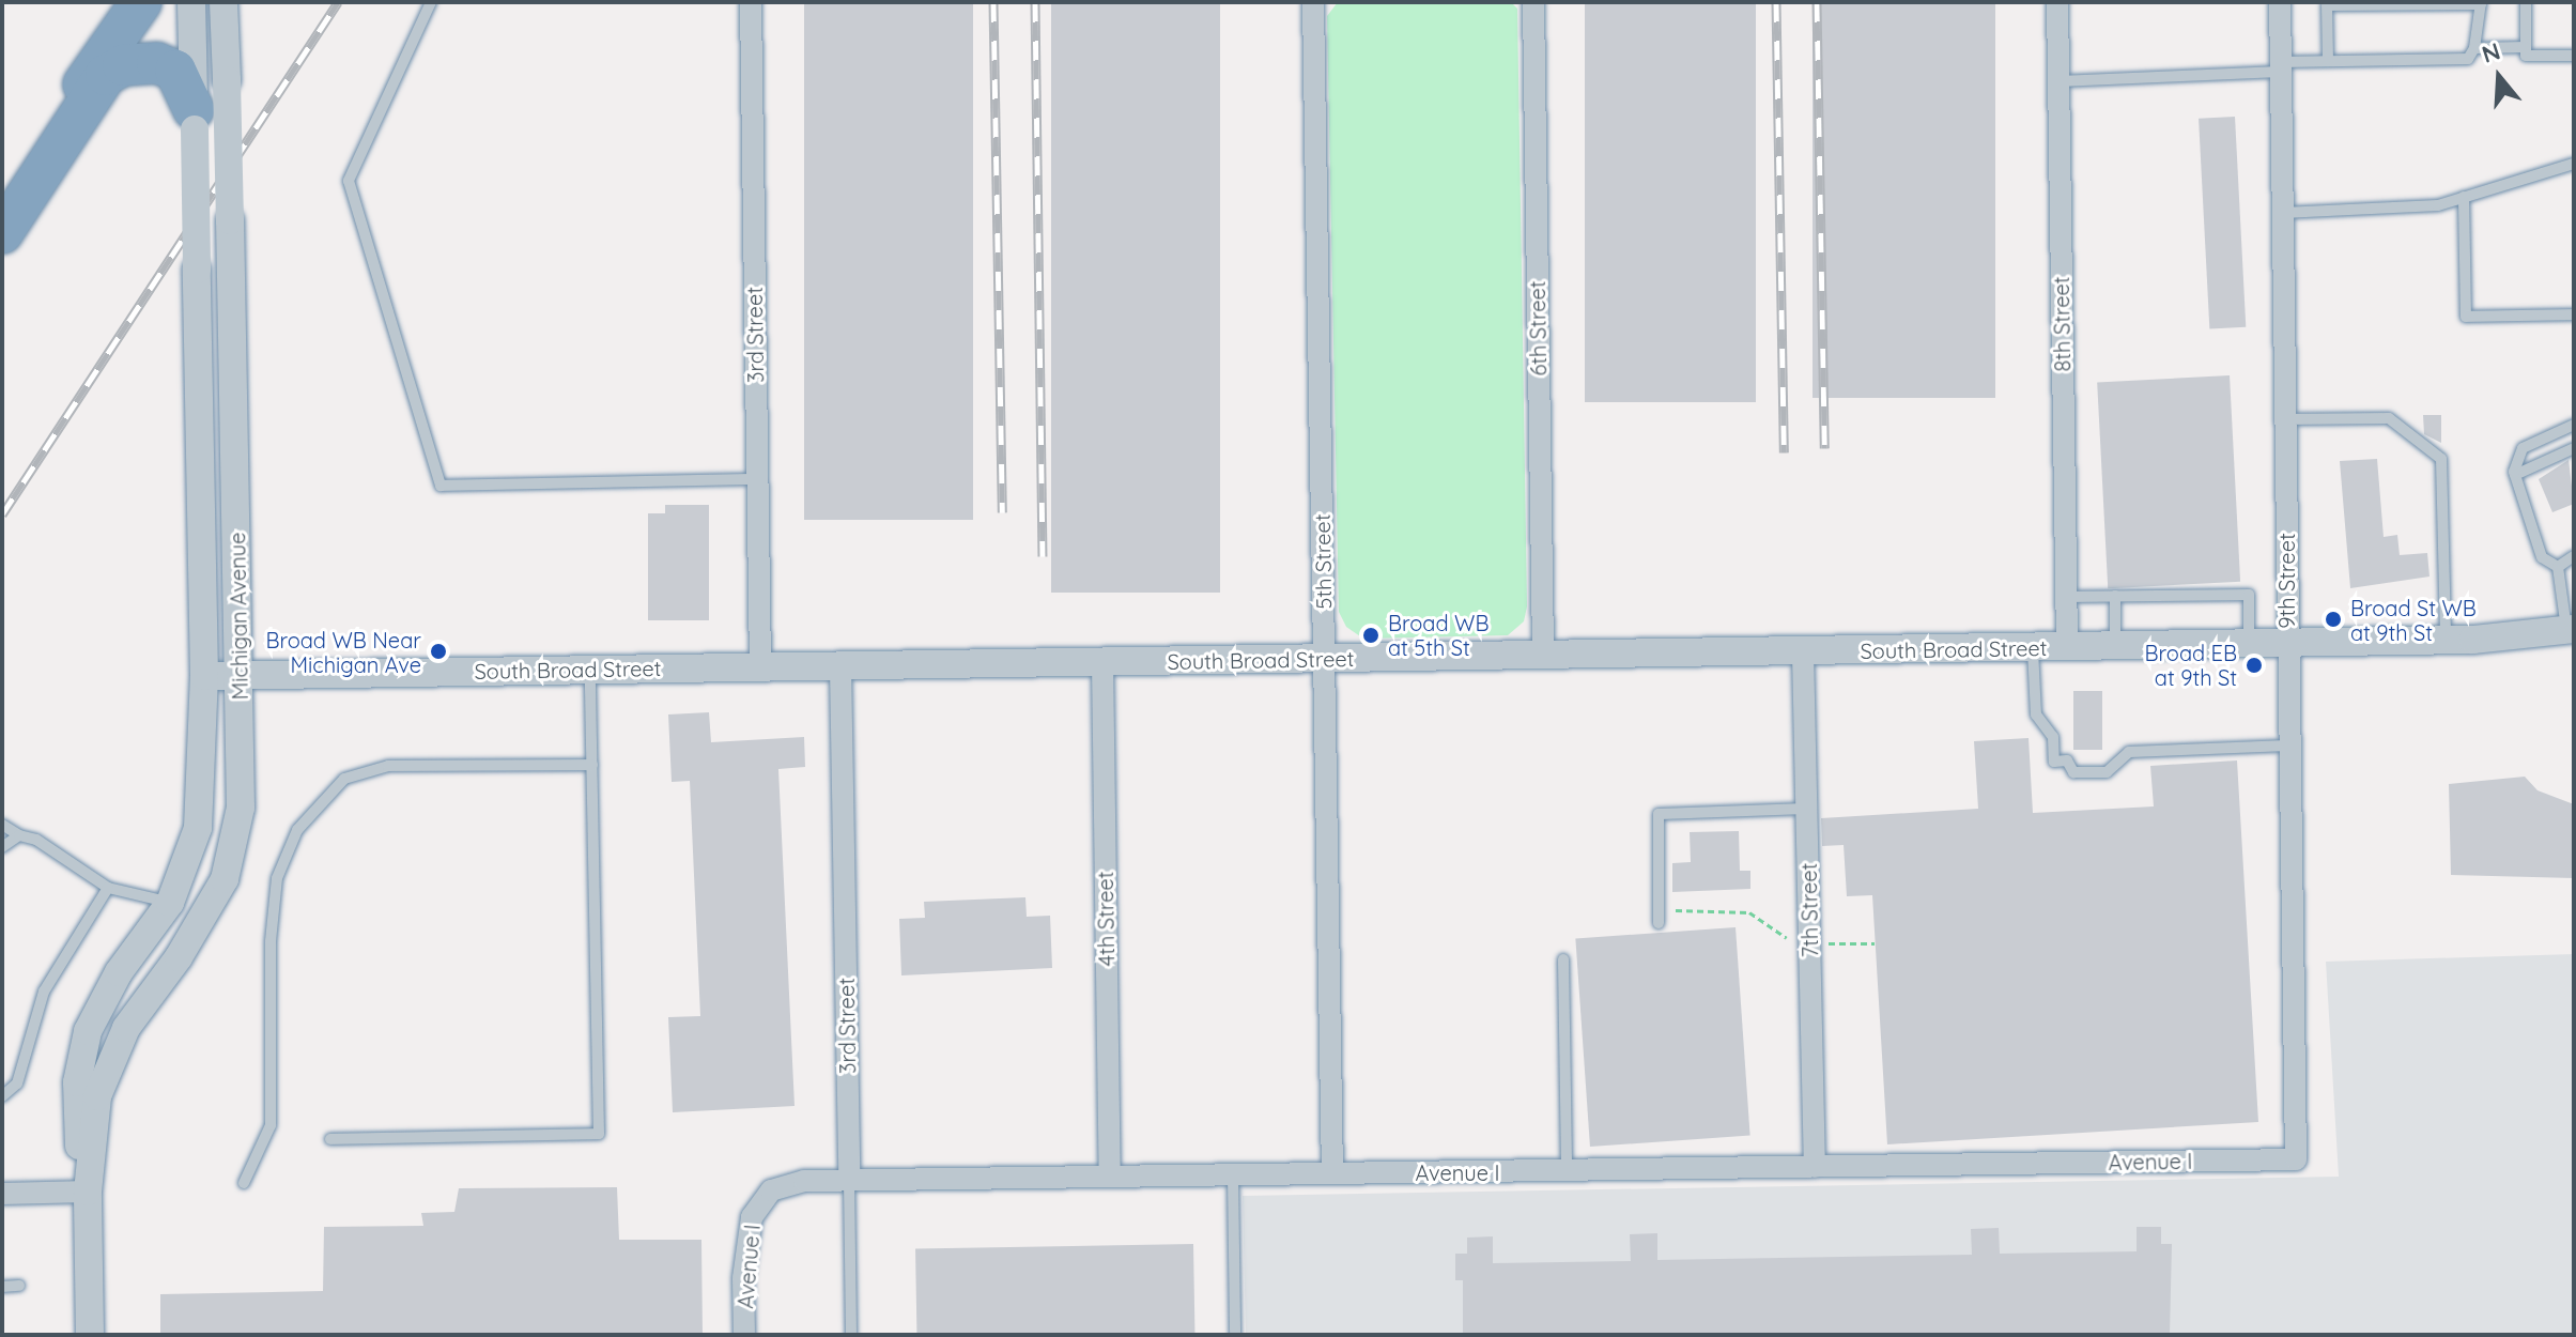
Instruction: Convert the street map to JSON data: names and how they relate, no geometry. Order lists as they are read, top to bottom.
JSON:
{
  "streets": {
    "street": [
      "8th Street",
      "6th Street",
      "3rd Street",
      "5th Street",
      "9th Street",
      "Michigan Avenue",
      "South Broad Street",
      "7th Street",
      "4th Street",
      "Avenue I"
    ]
  },
  "crossings": [
    ["8th Street", "South Broad Street"],
    ["6th Street", "South Broad Street"],
    ["3rd Street", "South Broad Street"],
    ["3rd Street", "Avenue I"],
    ["5th Street", "South Broad Street"],
    ["5th Street", "Avenue I"],
    ["9th Street", "South Broad Street"],
    ["9th Street", "Avenue I"],
    ["Michigan Avenue", "South Broad Street"],
    ["South Broad Street", "7th Street"],
    ["South Broad Street", "4th Street"],
    ["7th Street", "Avenue I"],
    ["4th Street", "Avenue I"]
  ],
  "places": [
    "Broad St WB at 9th St",
    "Broad WB at 5th St",
    "Broad WB Near Michigan Ave",
    "Broad EB at 9th St"
  ],
  "north": "top"
}
